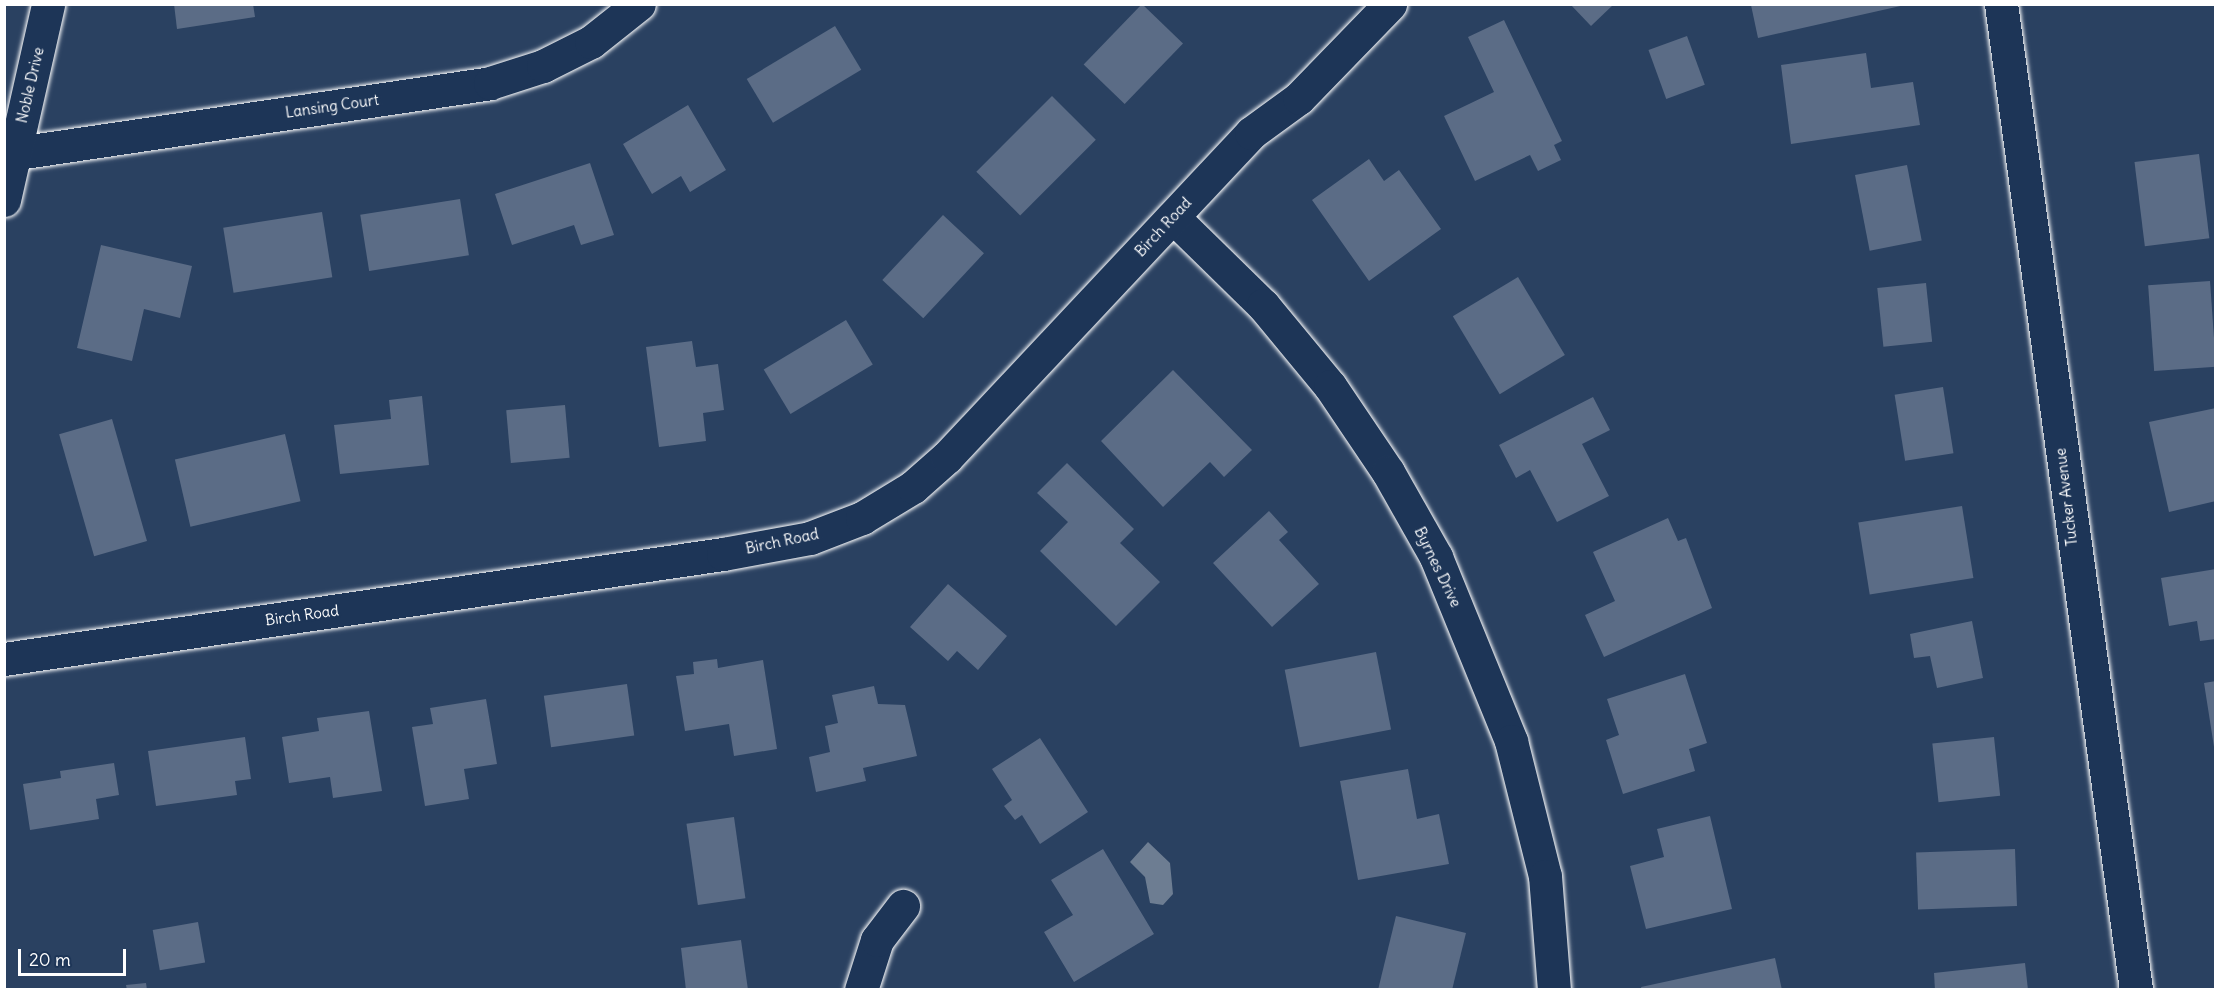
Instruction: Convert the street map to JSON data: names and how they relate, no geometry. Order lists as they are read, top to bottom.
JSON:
{
  "streets": {
    "street": [
      "Noble Drive",
      "Lansing Court",
      "Birch Road",
      "Tucker Avenue",
      "Byrnes Drive"
    ]
  },
  "crossings": [
    ["Noble Drive", "Lansing Court"],
    ["Birch Road", "Byrnes Drive"]
  ],
  "scale_bar": "20 m"
}
